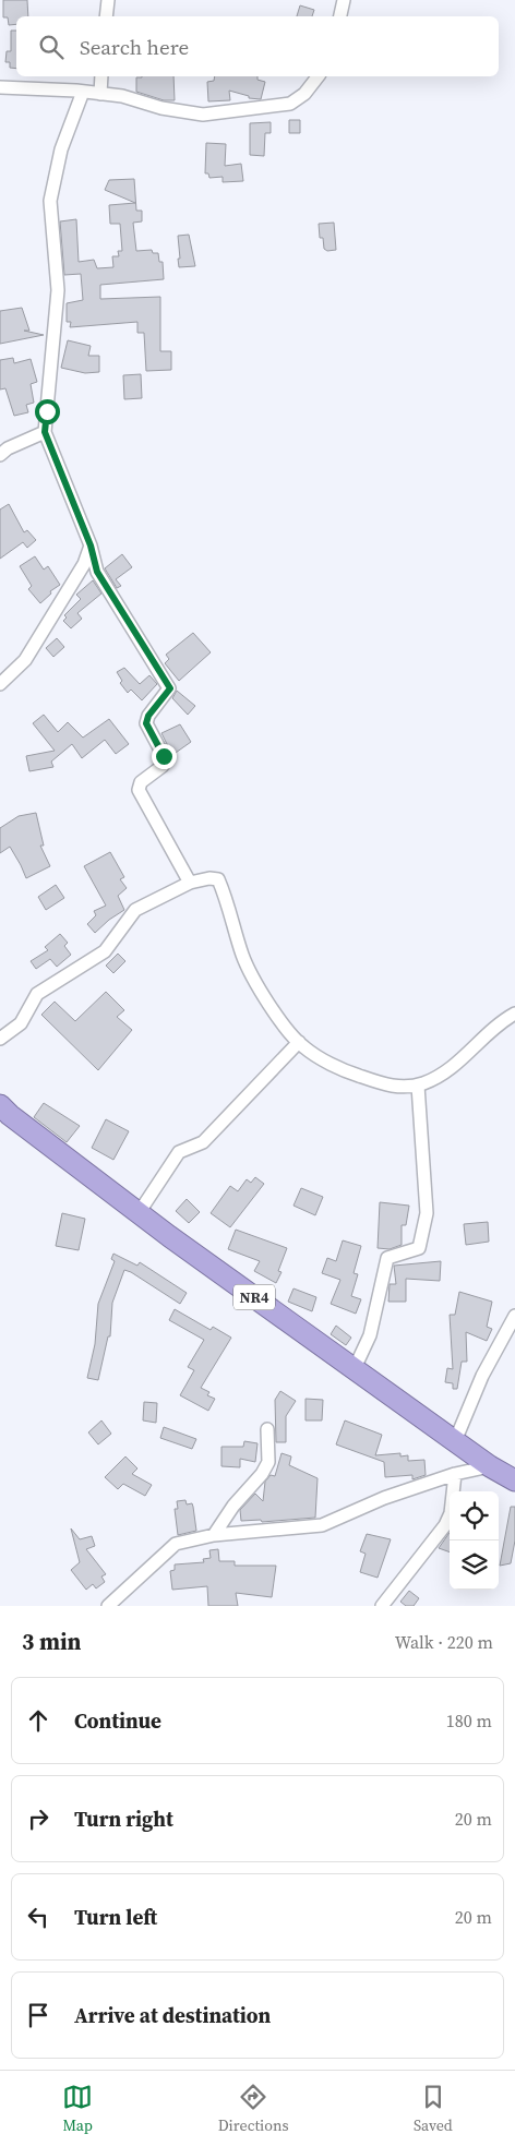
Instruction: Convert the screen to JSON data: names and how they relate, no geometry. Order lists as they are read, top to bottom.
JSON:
{
  "streets": {
    "highway": ["NR4"]
  },
  "page": {
    "search": "Search here",
    "heading": ["3 min", "Walk · 220 m"],
    "list": [
      ["Continue", "180 m"],
      ["Turn right", "20 m"],
      ["Turn left", "20 m"],
      "Arrive at destination"
    ],
    "nav": ["Map", "Directions", "Saved"]
  }
}
